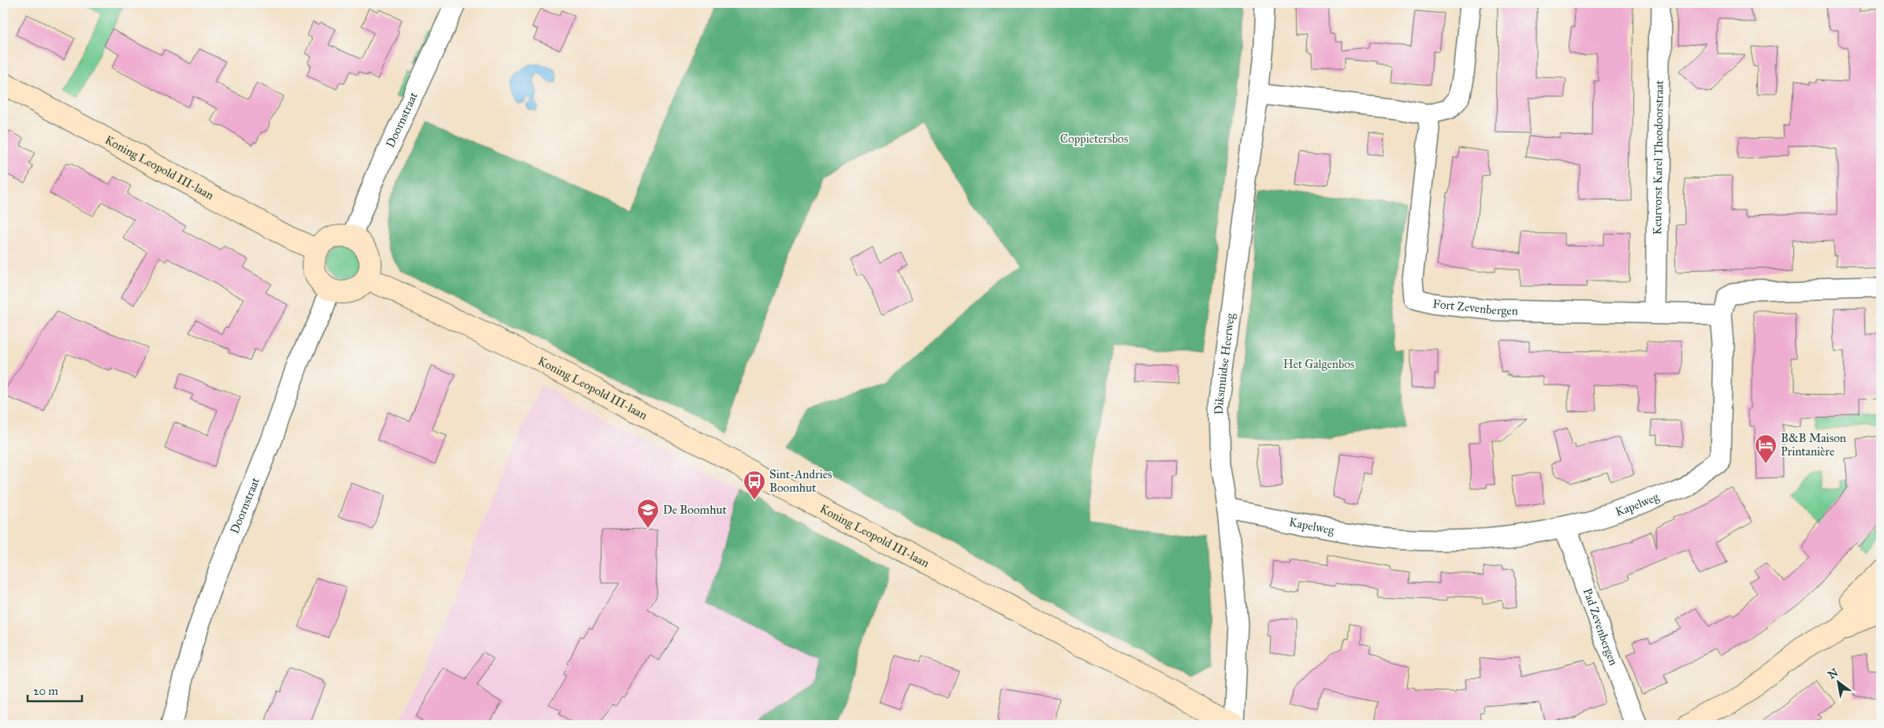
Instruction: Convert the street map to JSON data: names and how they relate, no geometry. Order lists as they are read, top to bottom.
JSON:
{
  "streets": {
    "street": [
      "Doornstraat",
      "Keurvorst Karel Theodoorstraat",
      "Koning Leopold III-laan",
      "Fort Zevenbergen",
      "Diksmuidse Heerweg",
      "Kapelweg",
      "Pad Zevenbergen"
    ]
  },
  "crossings": [
    ["Doornstraat", "Koning Leopold III-laan"],
    ["Keurvorst Karel Theodoorstraat", "Fort Zevenbergen"],
    ["Koning Leopold III-laan", "Diksmuidse Heerweg"],
    ["Fort Zevenbergen", "Kapelweg"],
    ["Diksmuidse Heerweg", "Kapelweg"],
    ["Kapelweg", "Pad Zevenbergen"]
  ],
  "parks": ["Coppietersbos", "Het Galgenbos"],
  "places": {
    "hotel": ["B&B Maison Printanière"],
    "bus stop": ["Sint-Andries Boomhut"],
    "school or university": ["De Boomhut"]
  },
  "scale_bar": "20 m",
  "north": "top left"
}
